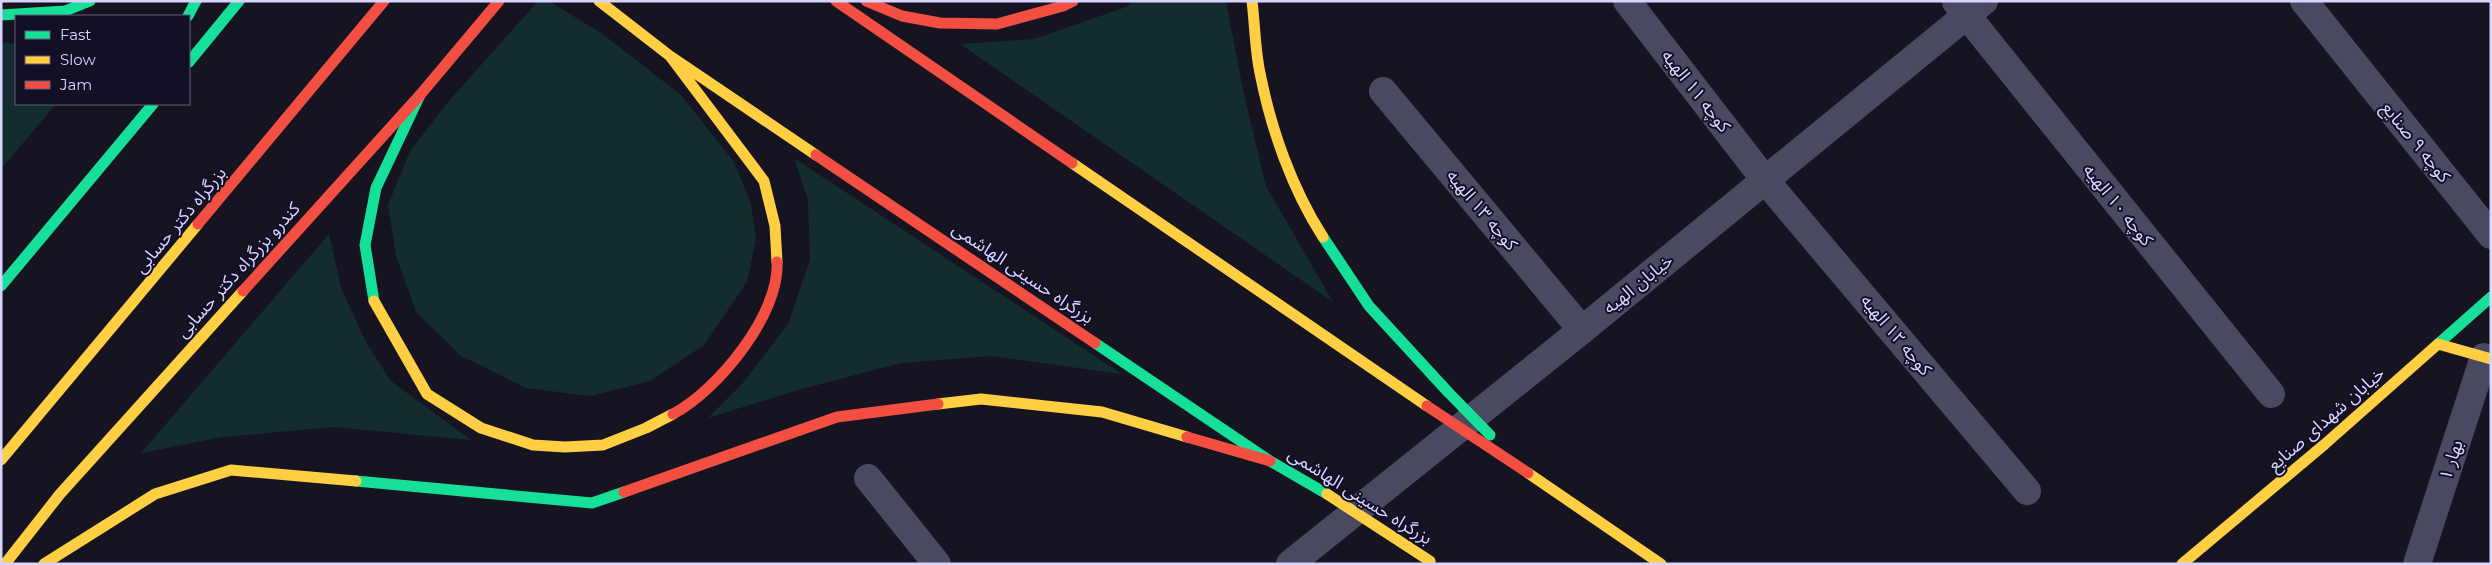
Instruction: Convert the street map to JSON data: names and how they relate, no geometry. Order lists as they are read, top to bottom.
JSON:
{
  "streets": {
    "main road": [
      "بزرگراه دکتر حسابی",
      "کندرو بزرگراه دکتر حسابی",
      "بزرگراه حسینی الهاشمی",
      "خیابان شهدای صنایع"
    ],
    "street": [
      "کوچه ۱۱ الهیه",
      "کوچه ۹ صنایع",
      "کوچه ۱۰ الهیه",
      "کوچه ۱۳ الهیه",
      "خیابان الهیه",
      "کوچه ۱۲ الهیه",
      "بهار ۱"
    ]
  },
  "crossings": [
    ["کوچه ۱۱ الهیه", "خیابان الهیه"],
    ["کوچه ۱۱ الهیه", "کوچه ۱۲ الهیه"],
    ["کوچه ۱۰ الهیه", "خیابان الهیه"],
    ["کوچه ۱۳ الهیه", "خیابان الهیه"],
    ["خیابان الهیه", "کوچه ۱۲ الهیه"]
  ],
  "legend": ["Fast", "Slow", "Jam"]
}
